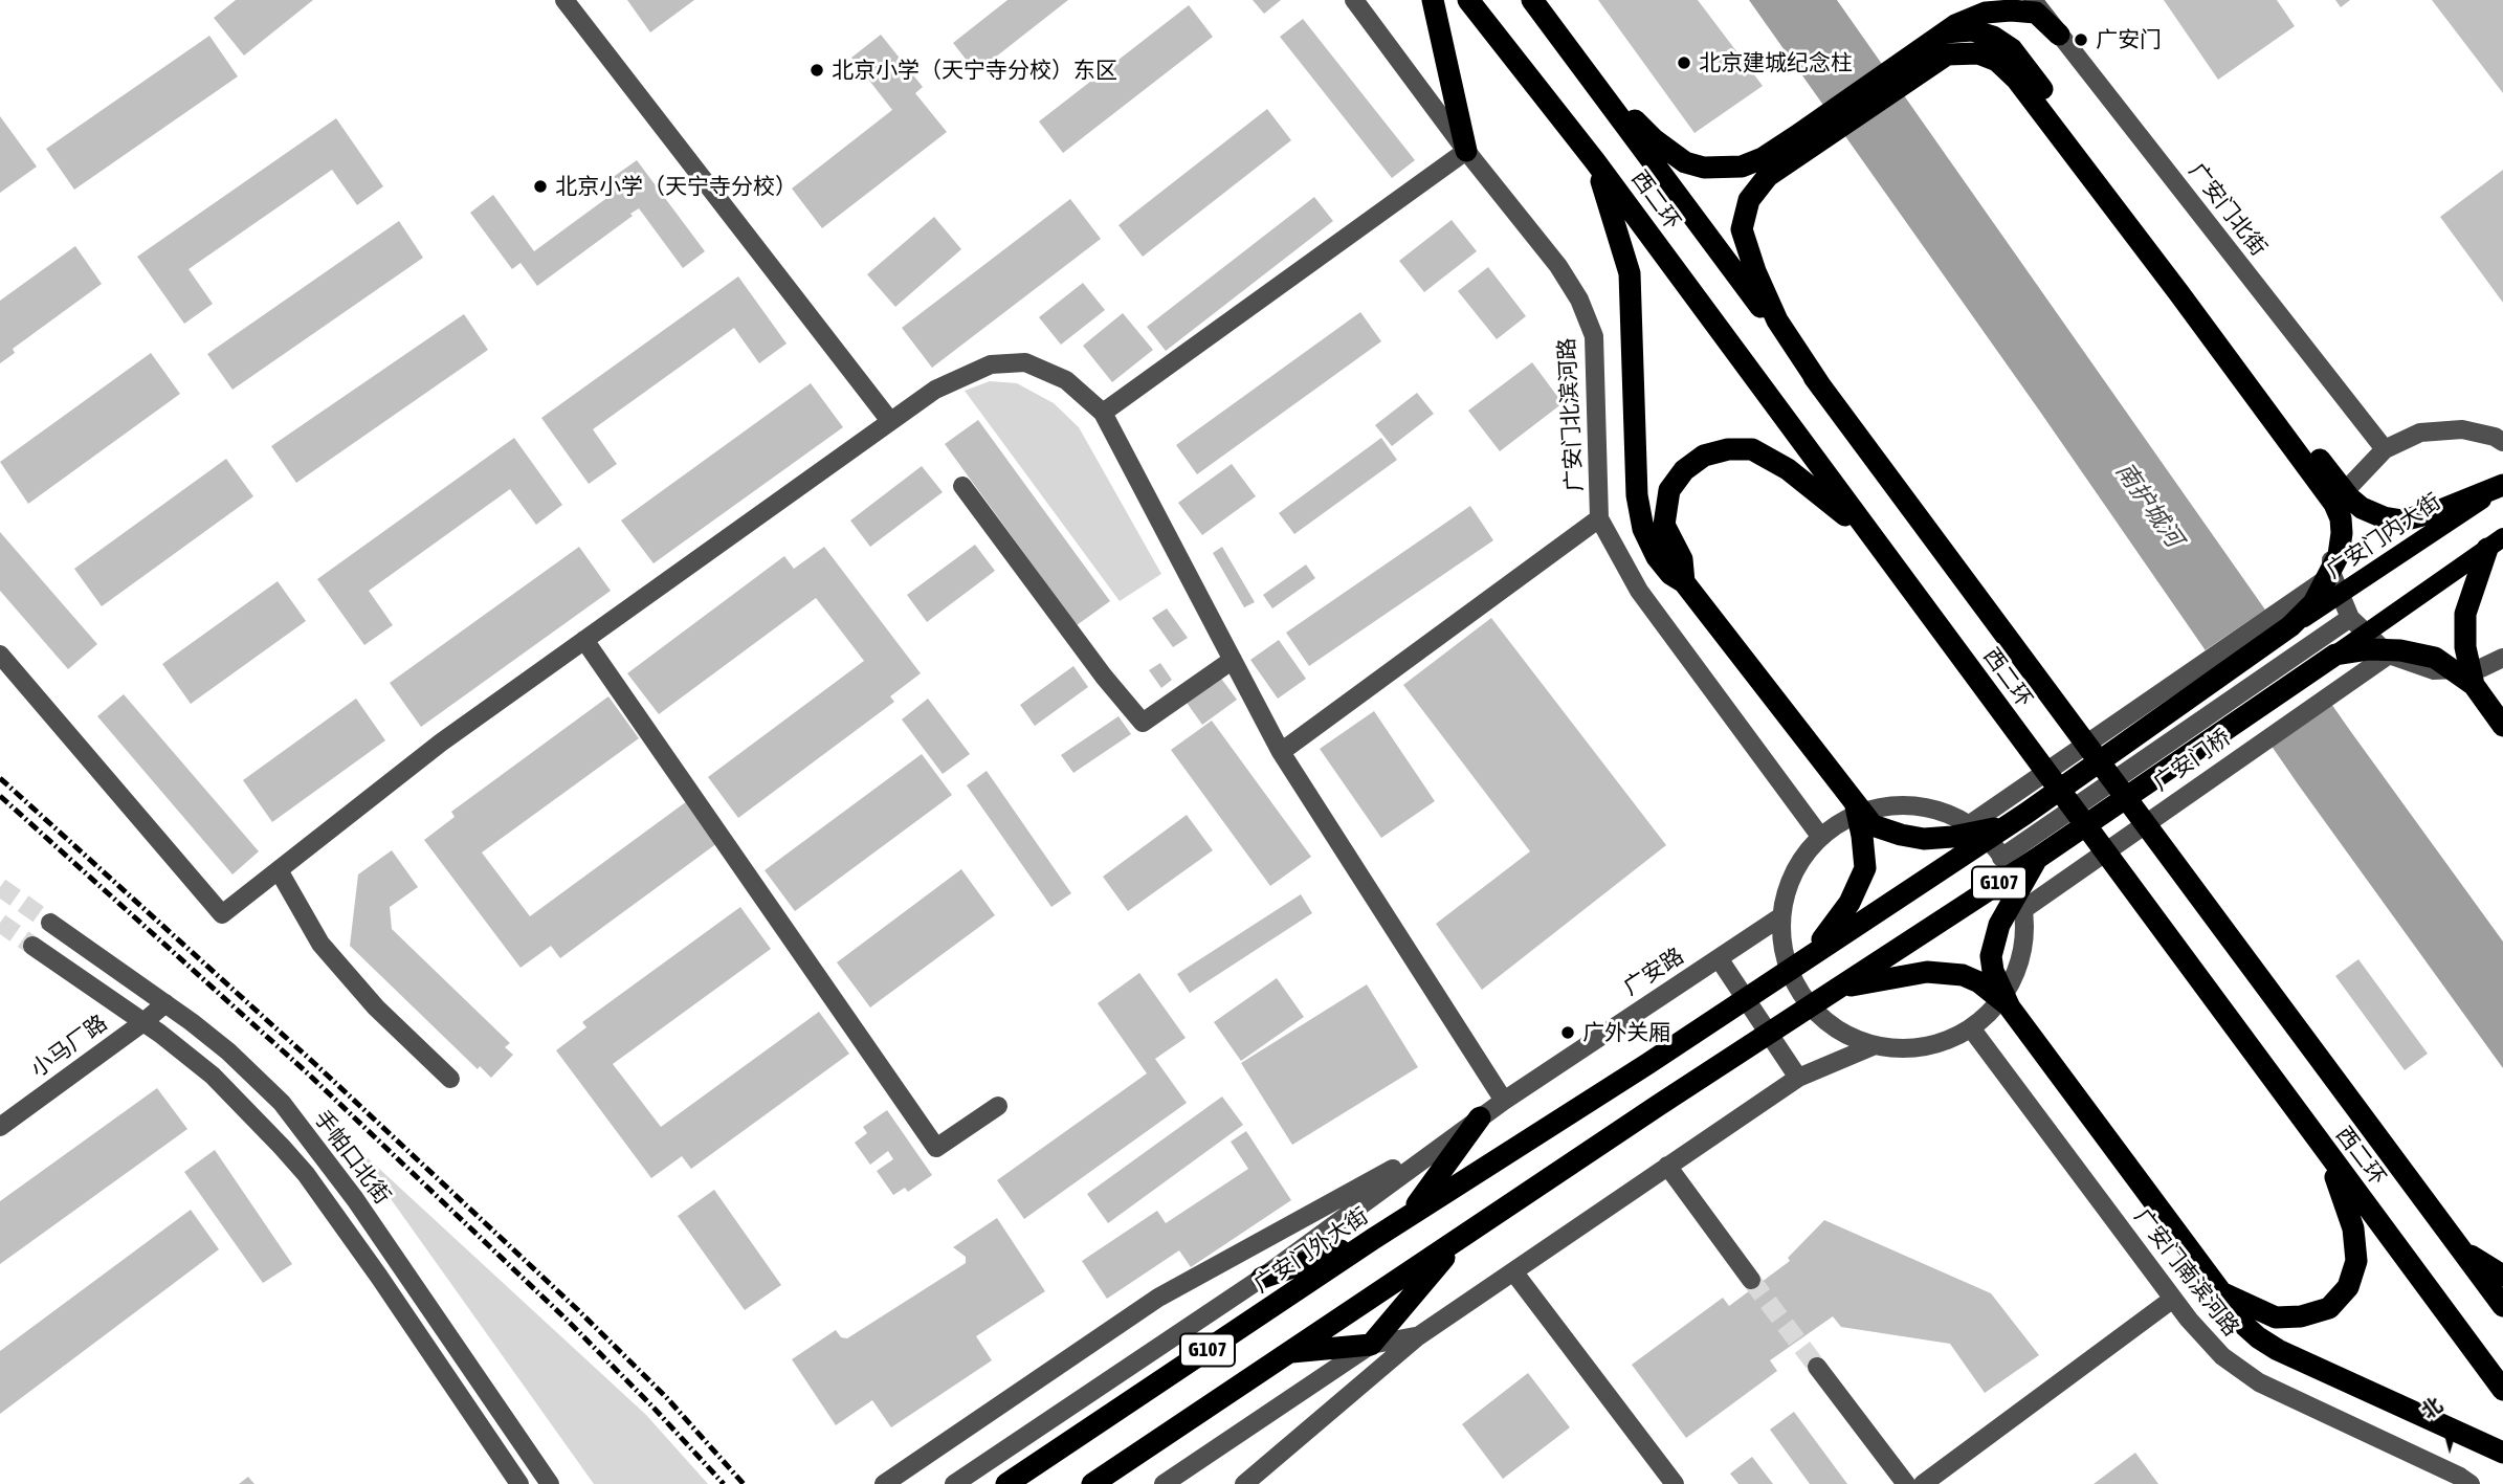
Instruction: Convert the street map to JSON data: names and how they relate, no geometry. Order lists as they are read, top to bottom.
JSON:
{
  "streets": {
    "highway": [
      "西二环",
      "广安门桥",
      "G107",
      "广安门外大街"
    ],
    "main road": ["广安门内大街"],
    "street": [
      "广安门北街",
      "广安门北滨河路",
      "广安路",
      "小马厂路",
      "手帕口北街",
      "广安门南滨河路"
    ]
  },
  "crossings": [
    ["广安门北滨河路", "广安门桥"],
    ["广安门北滨河路", "广安路"],
    ["广安门北滨河路", "广安门南滨河路"],
    ["广安门内大街", "G107"],
    ["广安门桥", "G107"],
    ["广安门桥", "广安路"],
    ["广安门桥", "广安门南滨河路"],
    ["G107", "广安门外大街"],
    ["广安路", "广安门外大街"],
    ["广安路", "广安门南滨河路"],
    ["小马厂路", "手帕口北街"]
  ],
  "water": ["南护城河"],
  "places": [
    "广安门",
    "北京建城纪念柱",
    "北京小学（天宁寺分校）东区",
    "北京小学（天宁寺分校）",
    "广外关厢"
  ],
  "north": "top left"
}
